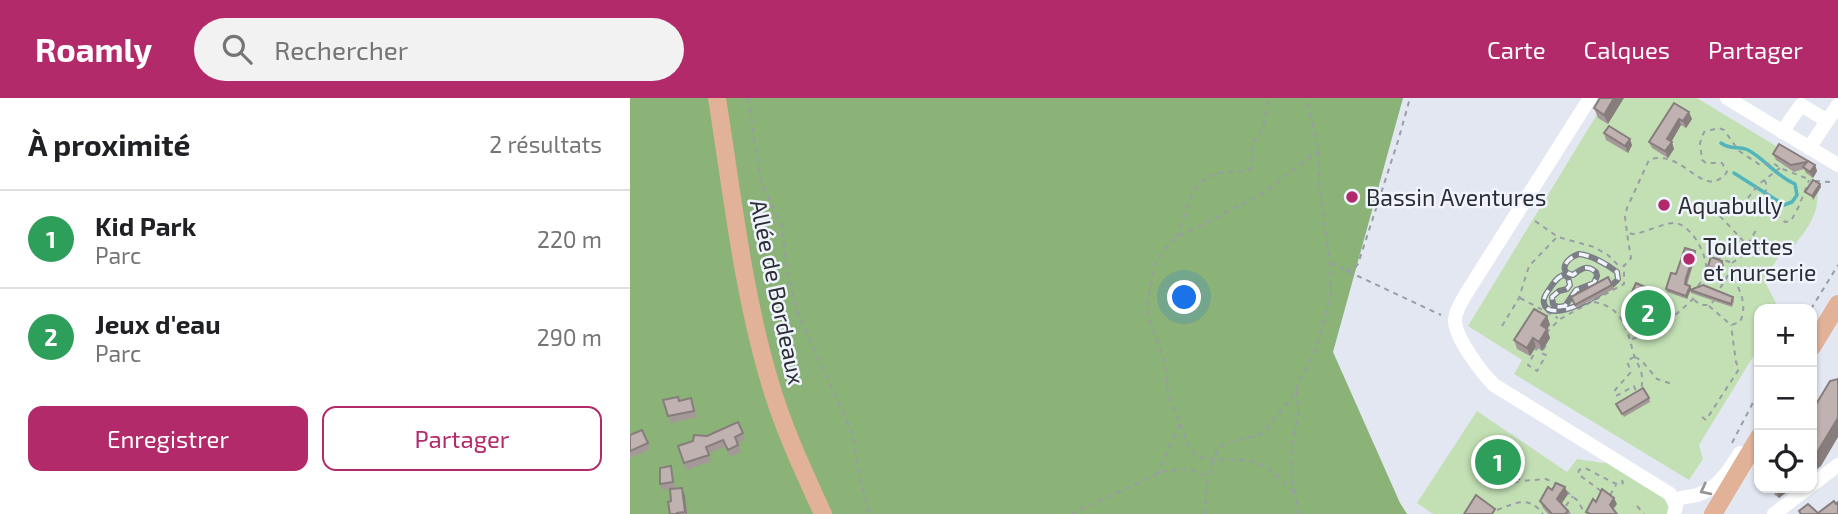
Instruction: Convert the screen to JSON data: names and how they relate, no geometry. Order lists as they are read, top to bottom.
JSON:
{
  "streets": {
    "main road": ["Allée de Bordeaux"]
  },
  "places": ["Bassin Aventures", "Aquabully", "Toilettes et nurserie"],
  "page": {
    "header": "Roamly",
    "search": "Rechercher",
    "nav": ["Carte", "Calques", "Partager"],
    "heading": ["À proximité", "2 résultats"],
    "list": [
      {
        "mark": "1",
        "name": "Kid Park",
        "note": "Parc",
        "value": "220 m"
      },
      {
        "mark": "2",
        "name": "Jeux d'eau",
        "note": "Parc",
        "value": "290 m"
      }
    ],
    "pins": ["2", "1"],
    "map_buttons": ["+", "−"],
    "buttons": ["Enregistrer", "Partager"]
  }
}
